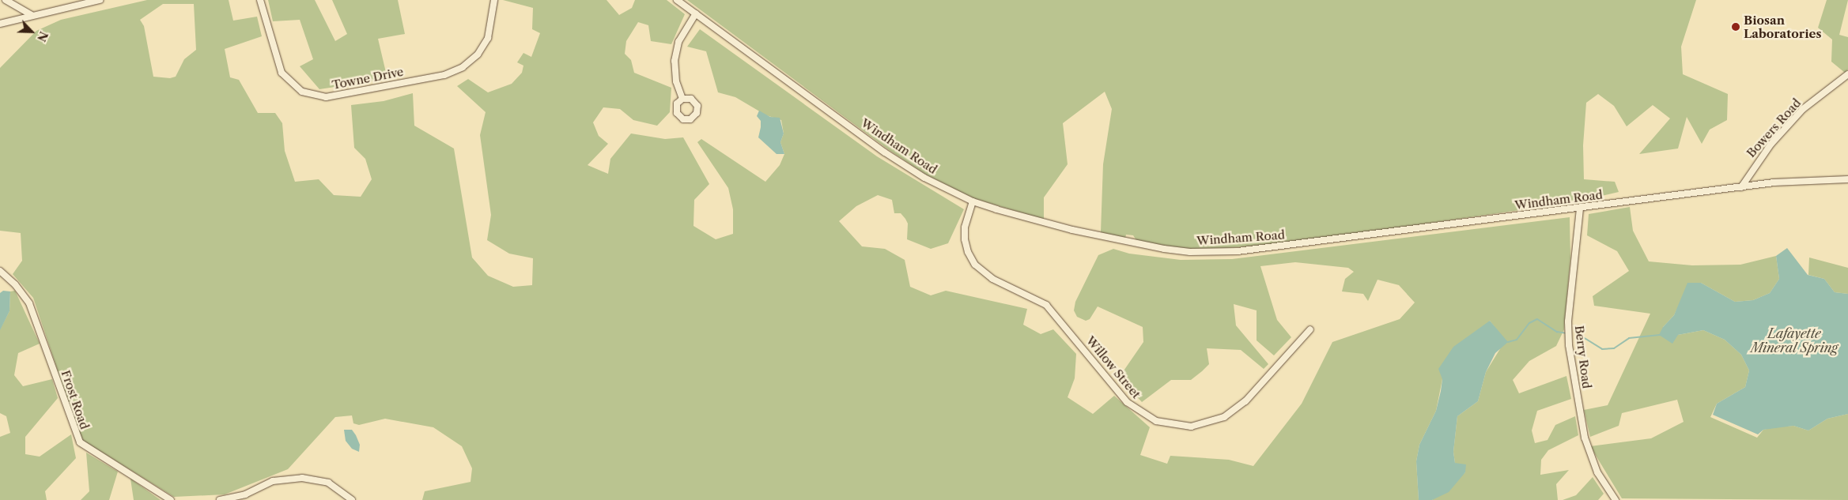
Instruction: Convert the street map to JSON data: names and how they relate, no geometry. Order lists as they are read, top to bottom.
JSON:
{
  "streets": {
    "street": [
      "Towne Drive",
      "Bowers Road",
      "Windham Road",
      "Berry Road",
      "Willow Street",
      "Frost Road"
    ]
  },
  "crossings": [
    ["Bowers Road", "Windham Road"],
    ["Windham Road", "Berry Road"],
    ["Windham Road", "Willow Street"]
  ],
  "water": ["Lafayette Mineral Spring"],
  "places": ["Biosan Laboratories"],
  "north": "bottom right"
}
